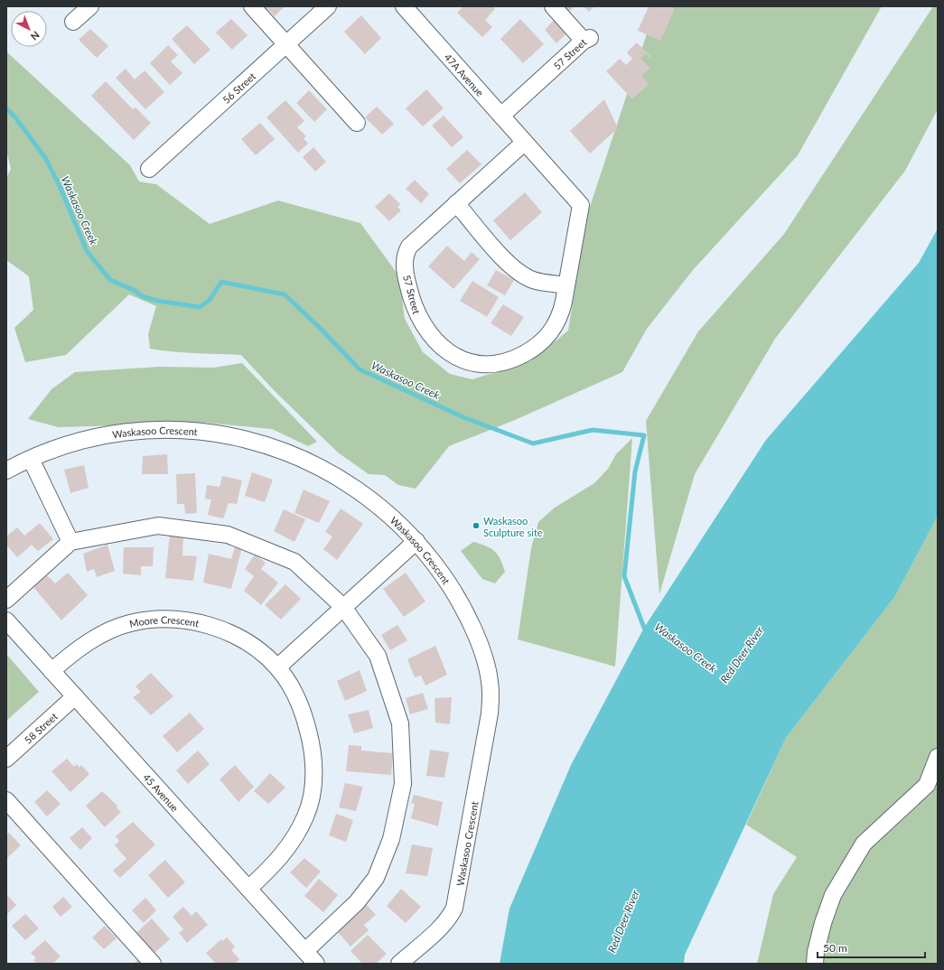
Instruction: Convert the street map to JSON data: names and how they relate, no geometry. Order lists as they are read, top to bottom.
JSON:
{
  "streets": {
    "street": [
      "57 Street",
      "47A Avenue",
      "56 Street",
      "Waskasoo Crescent",
      "Moore Crescent",
      "58 Street",
      "45 Avenue"
    ]
  },
  "crossings": [
    ["57 Street", "47A Avenue"],
    ["Moore Crescent", "45 Avenue"],
    ["58 Street", "45 Avenue"]
  ],
  "water": ["Waskasoo Creek", "Red Deer River"],
  "places": ["Waskasoo Sculpture site"],
  "scale_bar": "50 m",
  "north": "bottom right"
}
